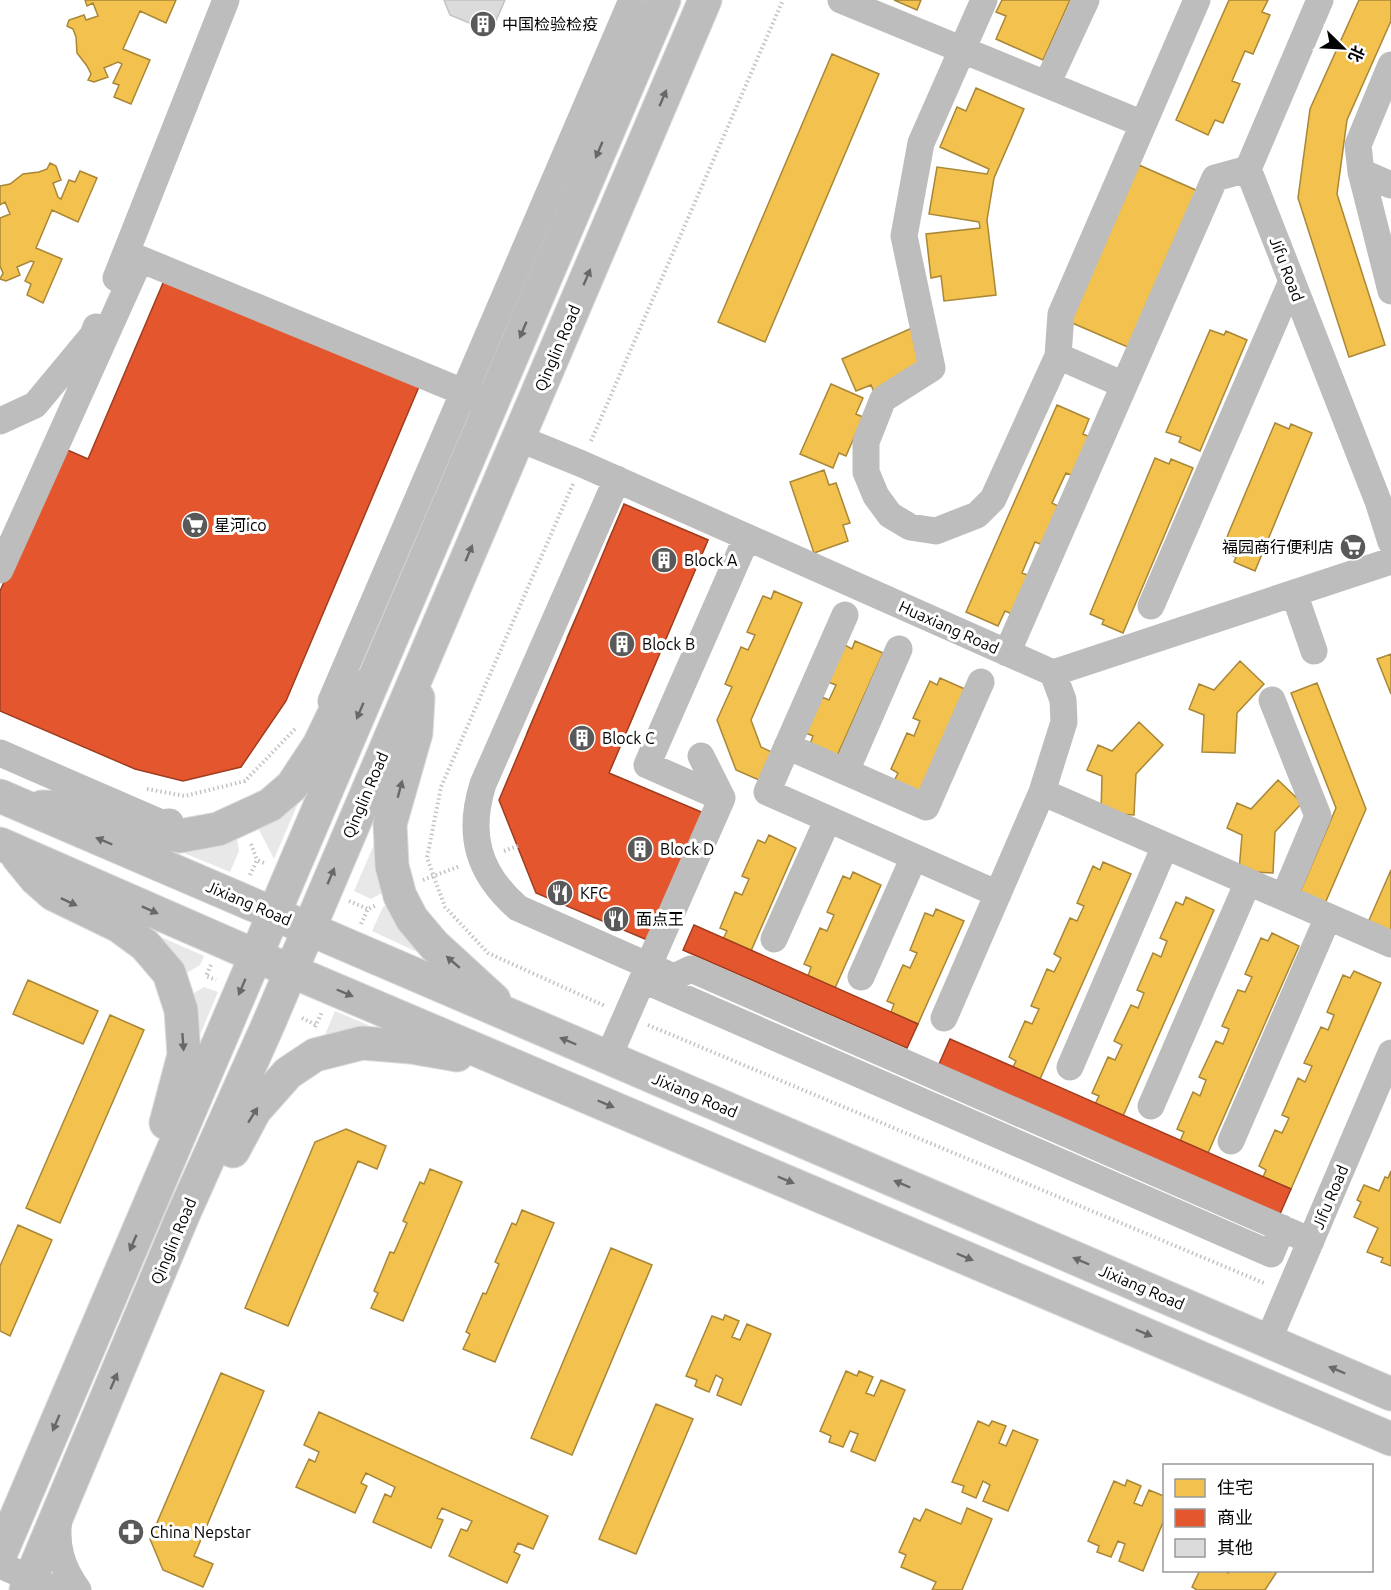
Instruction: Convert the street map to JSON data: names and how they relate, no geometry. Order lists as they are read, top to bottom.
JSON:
{
  "streets": {
    "main road": ["Qinglin Road", "Jixiang Road"],
    "street": ["Jifu Road", "Huaxiang Road"]
  },
  "crossings": [
    ["Jifu Road", "Jixiang Road"],
    ["Qinglin Road", "Huaxiang Road"],
    ["Qinglin Road", "Jixiang Road"]
  ],
  "places": {
    "building": [
      "中国检验检疫",
      "Block A",
      "Block B",
      "Block C",
      "Block D"
    ],
    "supermarket": ["星河ico", "福园商行便利店"],
    "restaurant": ["KFC", "面点王"],
    "pharmacy": ["China Nepstar"]
  },
  "legend": ["住宅", "商业", "其他"],
  "north": "bottom right"
}
